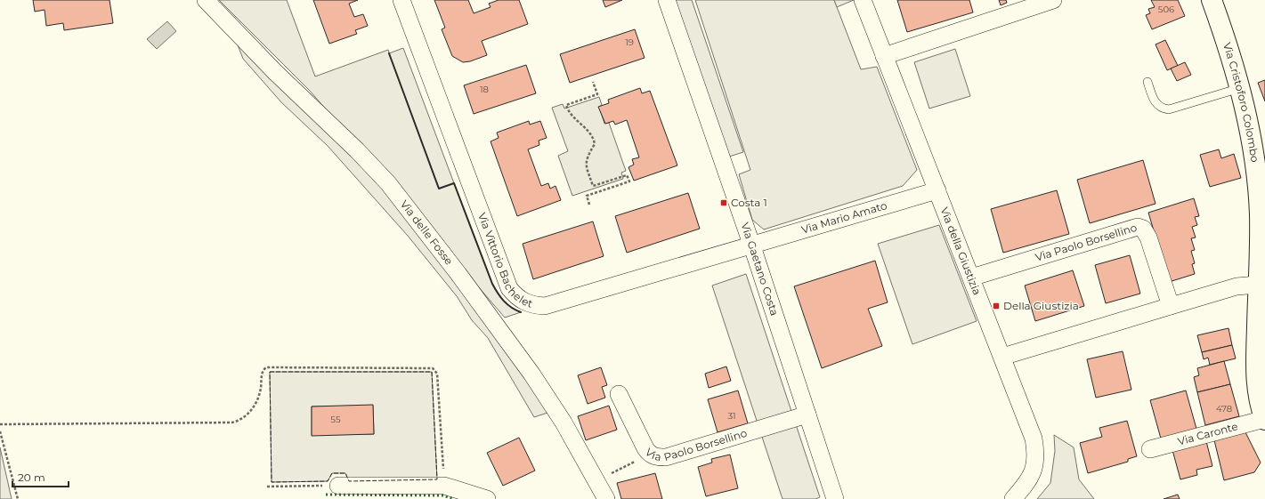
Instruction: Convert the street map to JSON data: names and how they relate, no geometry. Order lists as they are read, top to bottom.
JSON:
{
  "streets": {
    "main road": ["Via Cristoforo Colombo"],
    "street": [
      "Via Mario Amato",
      "Via delle Fosse",
      "Via Paolo Borsellino",
      "Via della Giustizia",
      "Via Vittorio Bachelet",
      "Via Gaetano Costa",
      "Via Caronte"
    ]
  },
  "crossings": [
    ["Via Cristoforo Colombo", "Via Caronte"],
    ["Via Mario Amato", "Via della Giustizia"],
    ["Via Mario Amato", "Via Vittorio Bachelet"],
    ["Via Mario Amato", "Via Gaetano Costa"],
    ["Via Paolo Borsellino", "Via della Giustizia"],
    ["Via Paolo Borsellino", "Via Gaetano Costa"],
    ["Via Vittorio Bachelet", "Via Gaetano Costa"]
  ],
  "places": {
    "transit": ["Costa 1", "Della Giustizia"]
  },
  "house_numbers": [
    "506",
    "19",
    "18",
    "478",
    "31",
    "55"
  ],
  "scale_bar": "20 m"
}
